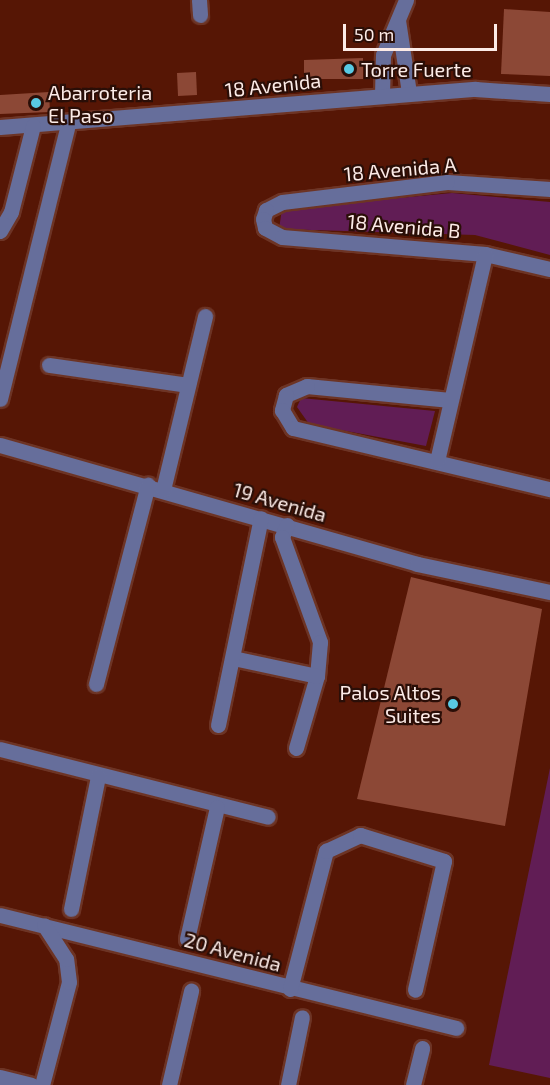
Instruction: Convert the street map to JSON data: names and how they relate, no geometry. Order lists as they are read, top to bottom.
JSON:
{
  "streets": {
    "street": [
      "18 Avenida",
      "18 Avenida A",
      "18 Avenida B",
      "19 Avenida",
      "20 Avenida"
    ]
  },
  "crossings": [
    ["18 Avenida A", "18 Avenida B"]
  ],
  "places": ["Torre Fuerte", "Abarroteria El Paso", "Palos Altos Suites"],
  "scale_bar": "50 m"
}
